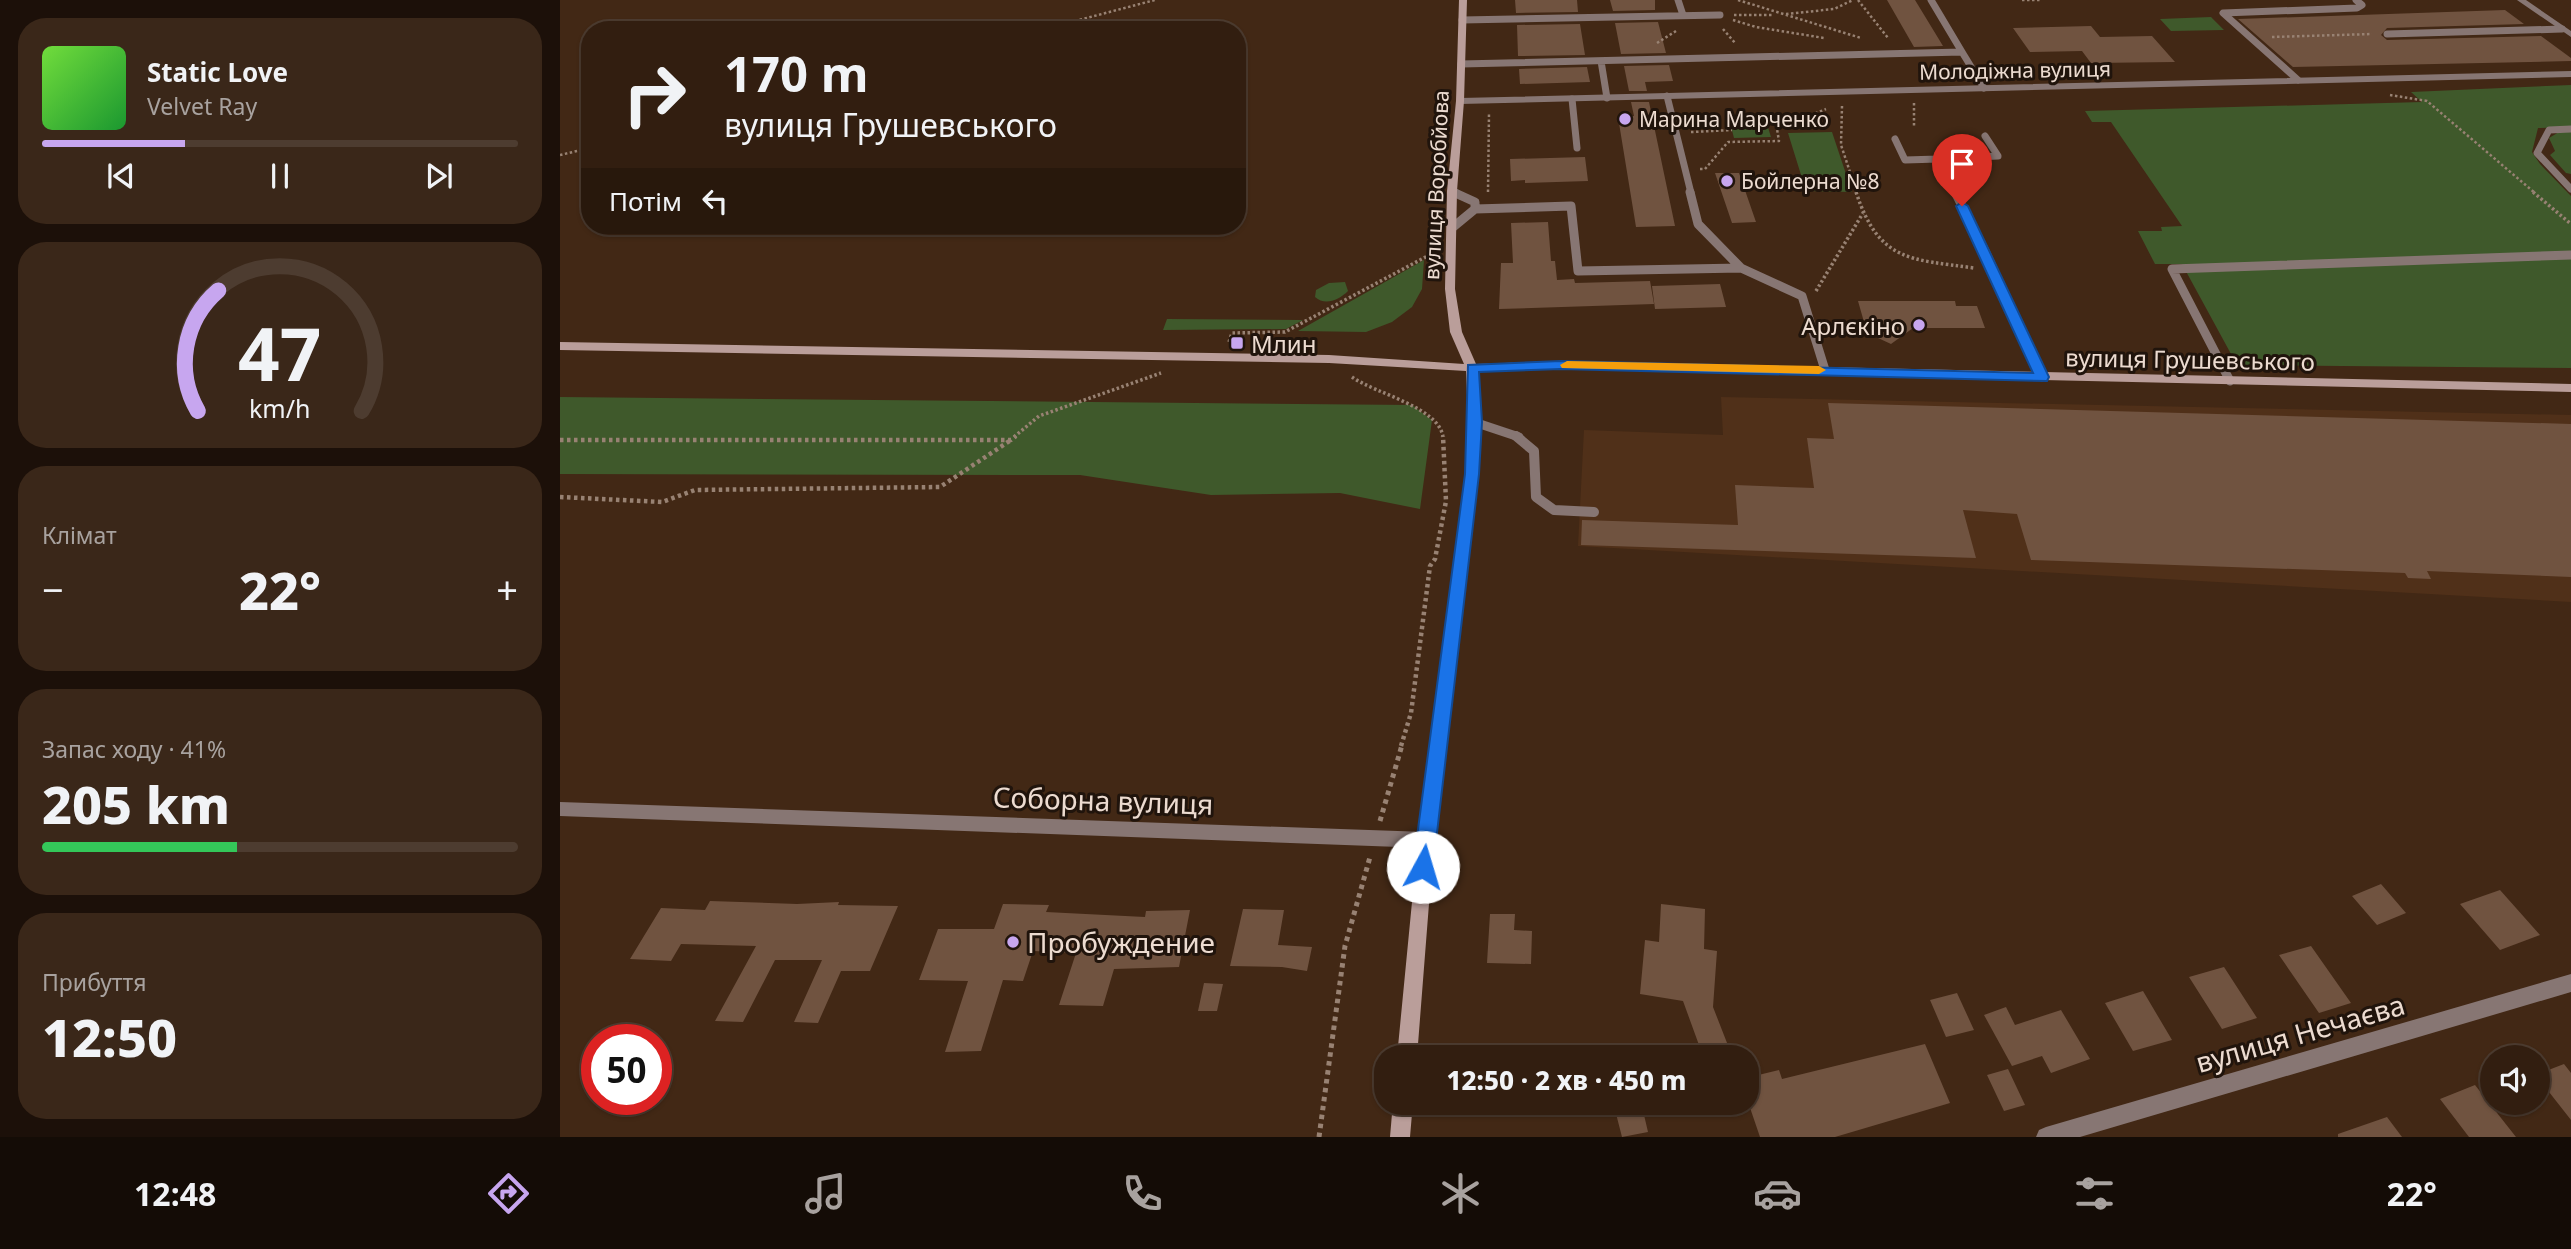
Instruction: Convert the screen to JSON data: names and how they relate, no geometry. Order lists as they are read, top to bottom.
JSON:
{
  "streets": {
    "main road": ["вулиця Воробйова", "вулиця Грушевського"],
    "street": ["Молодіжна вулиця", "Соборна вулиця", "вулиця Нечаєва"]
  },
  "crossings": [
    ["Молодіжна вулиця", "вулиця Воробйова"],
    ["вулиця Воробйова", "вулиця Грушевського"]
  ],
  "places": {
    "other": [
      "Марина Марченко",
      "Бойлерна №8",
      "Арлєкіно",
      "Пробуждение"
    ],
    "transit": ["Млин"]
  },
  "page": {
    "turn": ["170 m", "вулиця Грушевського"],
    "song": ["Static Love", "Velvet Ray"],
    "then": "Потім",
    "tile": [
      "Клімат",
      ["Запас ходу · 41%", "205 km"],
      ["Прибуття", "12:50"]
    ],
    "heat": ["−", "22°", "+"],
    "limit": "50",
    "trip": "12:50 · 2 хв · 450 m",
    "tabs": ["12:48", "22°"],
    "gauge": ["47", "km/h"]
  }
}
